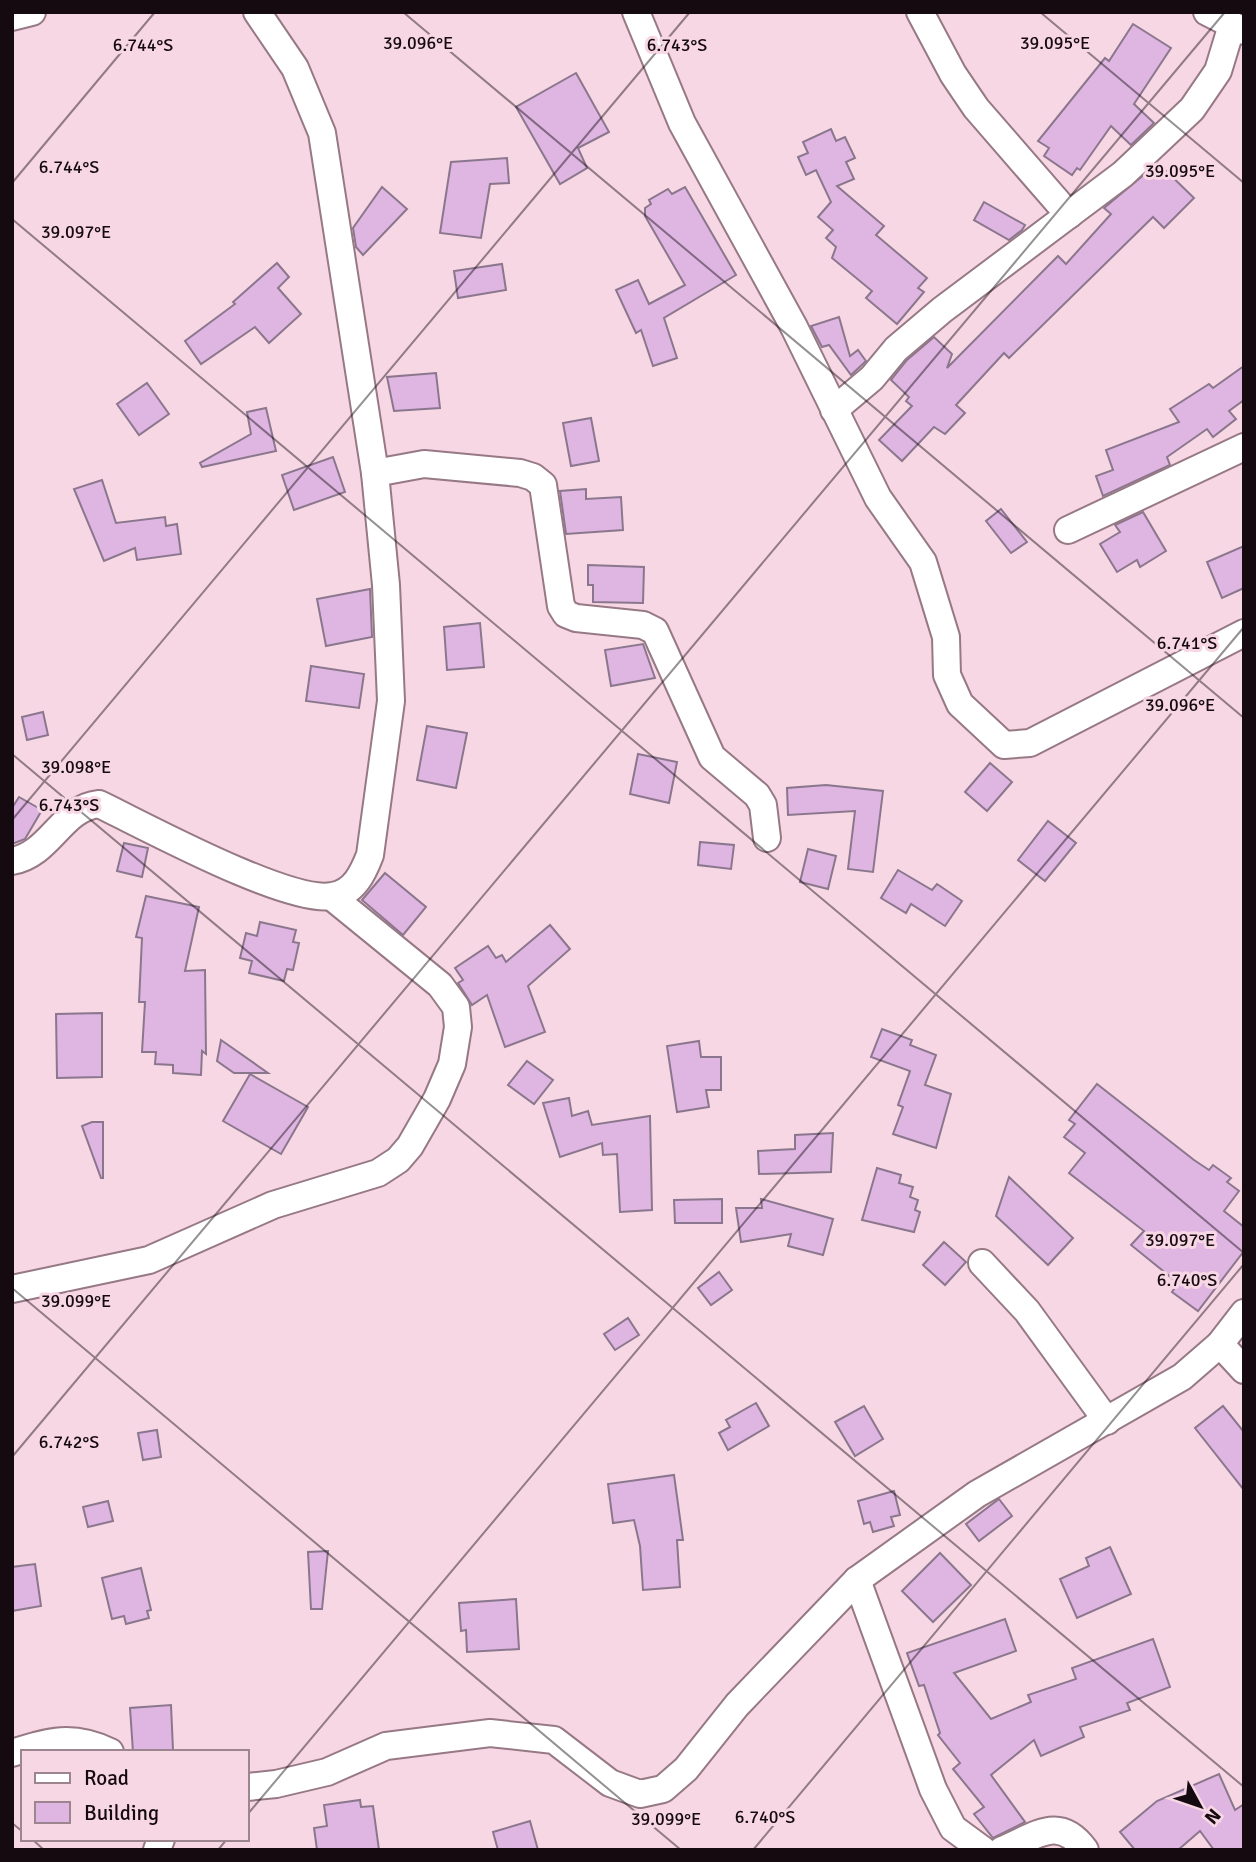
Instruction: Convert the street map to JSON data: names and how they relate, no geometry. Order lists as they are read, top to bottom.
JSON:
{
  "legend": ["Road", "Building"],
  "north": "bottom right",
  "coordinates": [
    "39.096°E",
    "39.095°E",
    "6.744°S",
    "6.743°S",
    "39.097°E",
    "6.741°S",
    "39.098°E",
    "6.740°S",
    "39.099°E",
    "6.742°S"
  ]
}
